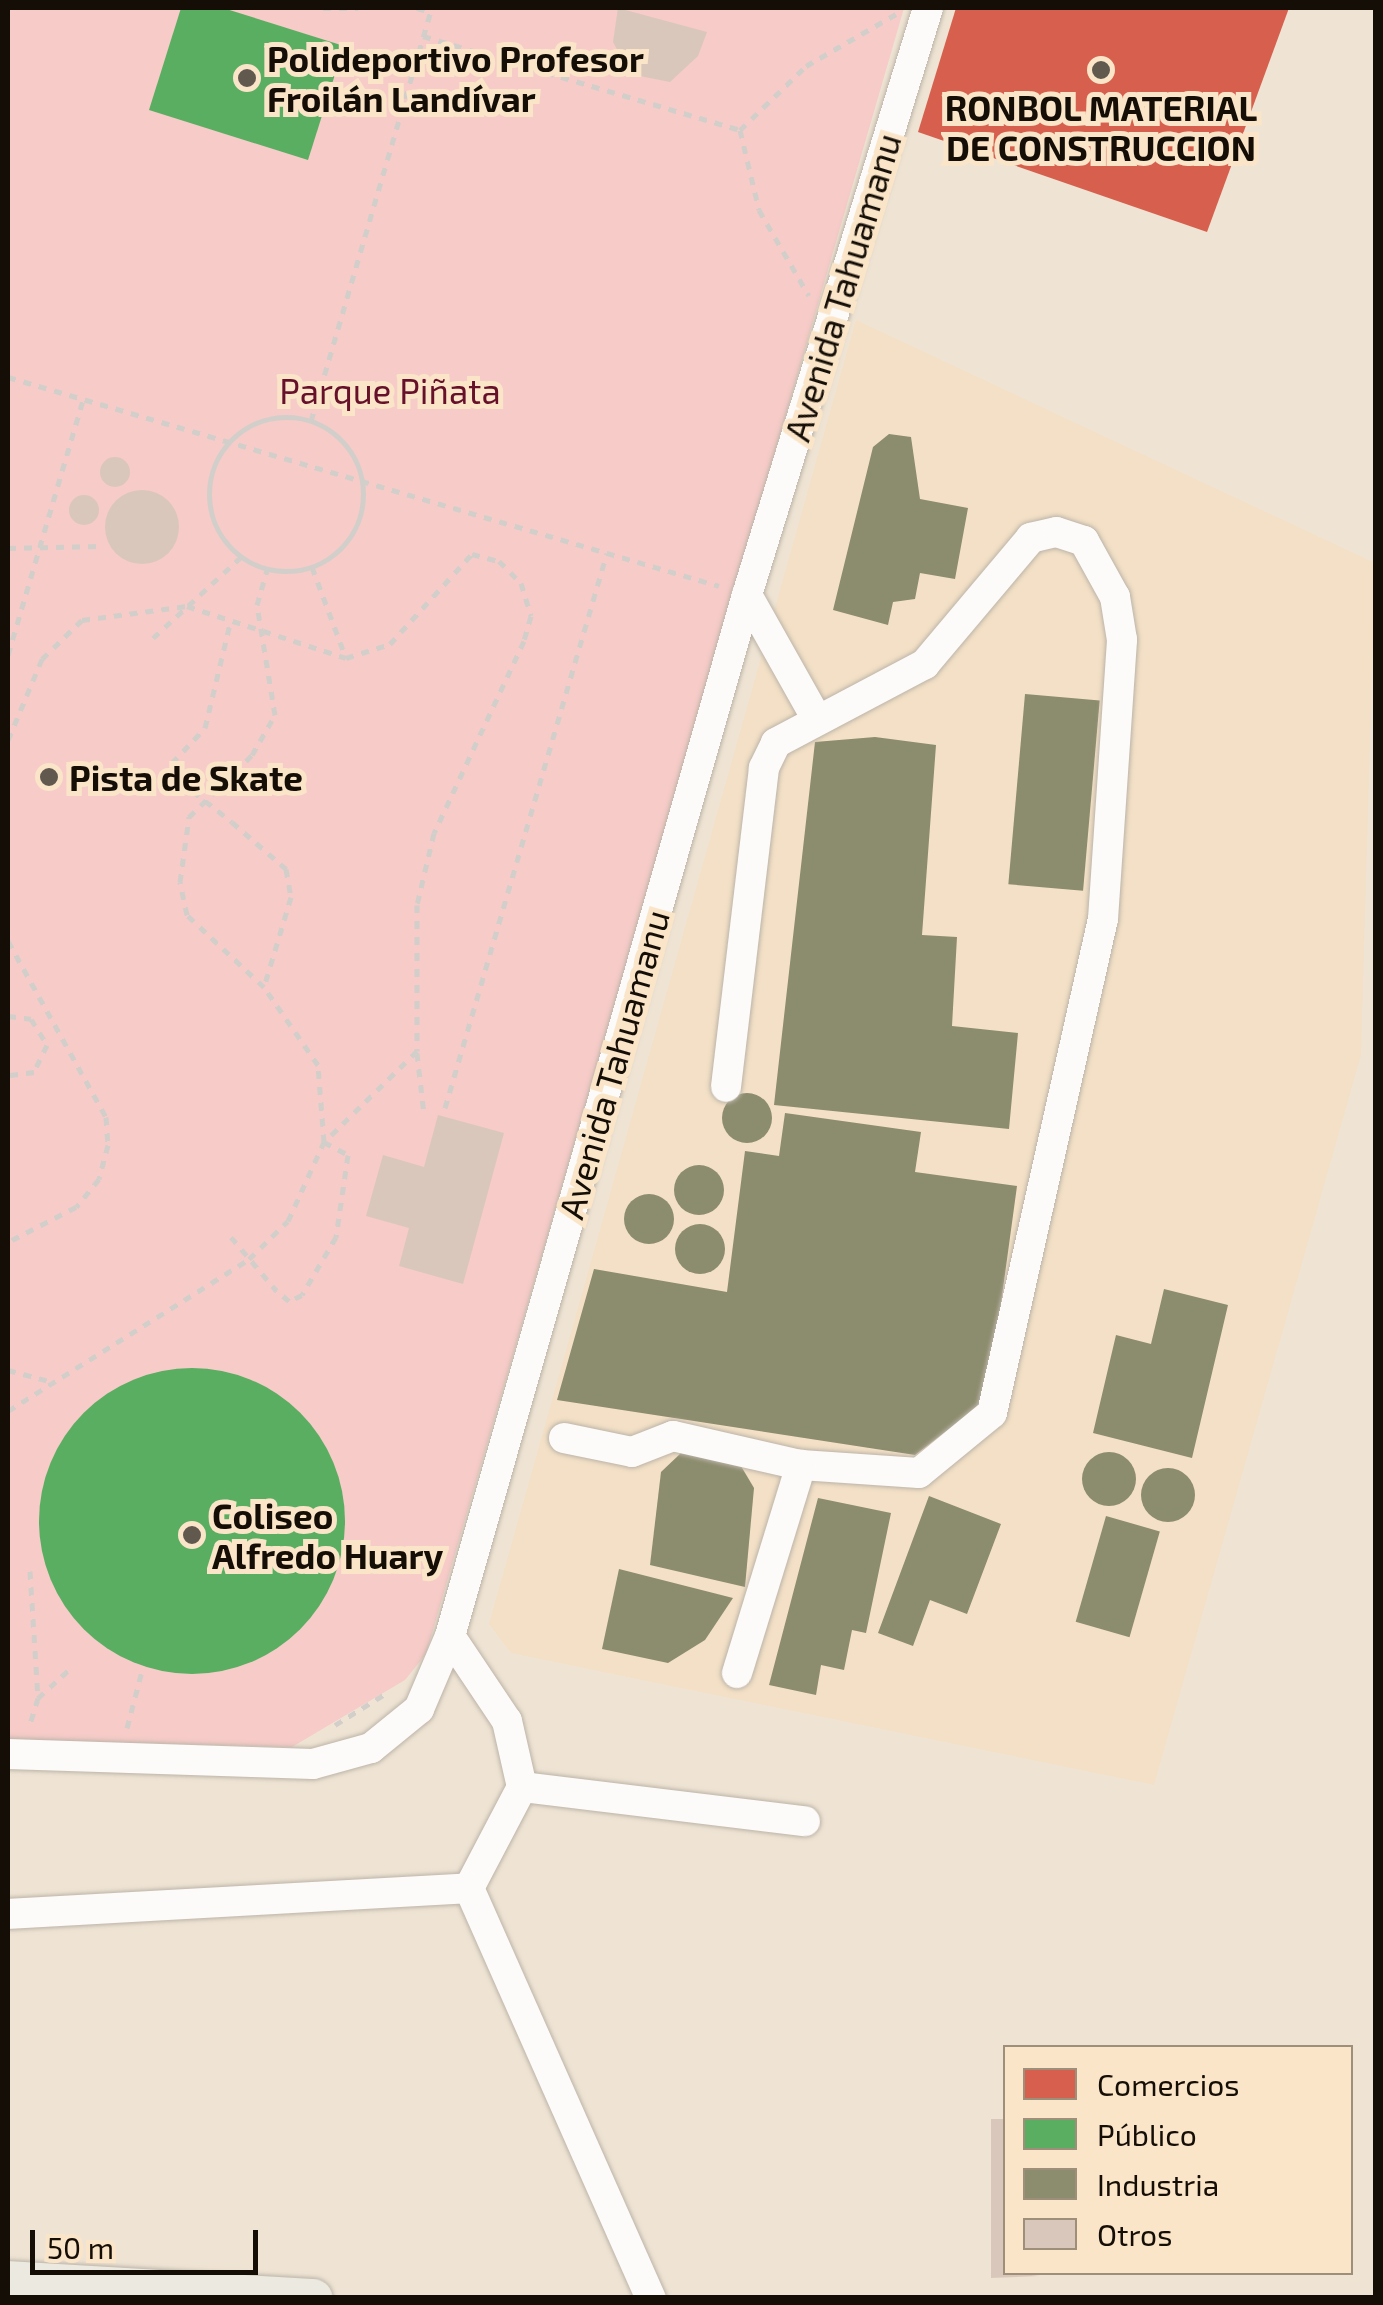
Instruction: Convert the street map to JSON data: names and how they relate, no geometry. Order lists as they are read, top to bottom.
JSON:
{
  "streets": {
    "street": ["Avenida Tahuamanu"]
  },
  "parks": ["Parque Piñata"],
  "places": [
    "RONBOL MATERIAL DE CONSTRUCCION",
    "Polideportivo Profesor Froilán Landívar",
    "Pista de Skate",
    "Coliseo Alfredo Huary"
  ],
  "legend": [
    "Comercios",
    "Público",
    "Industria",
    "Otros"
  ],
  "scale_bar": "50 m"
}
